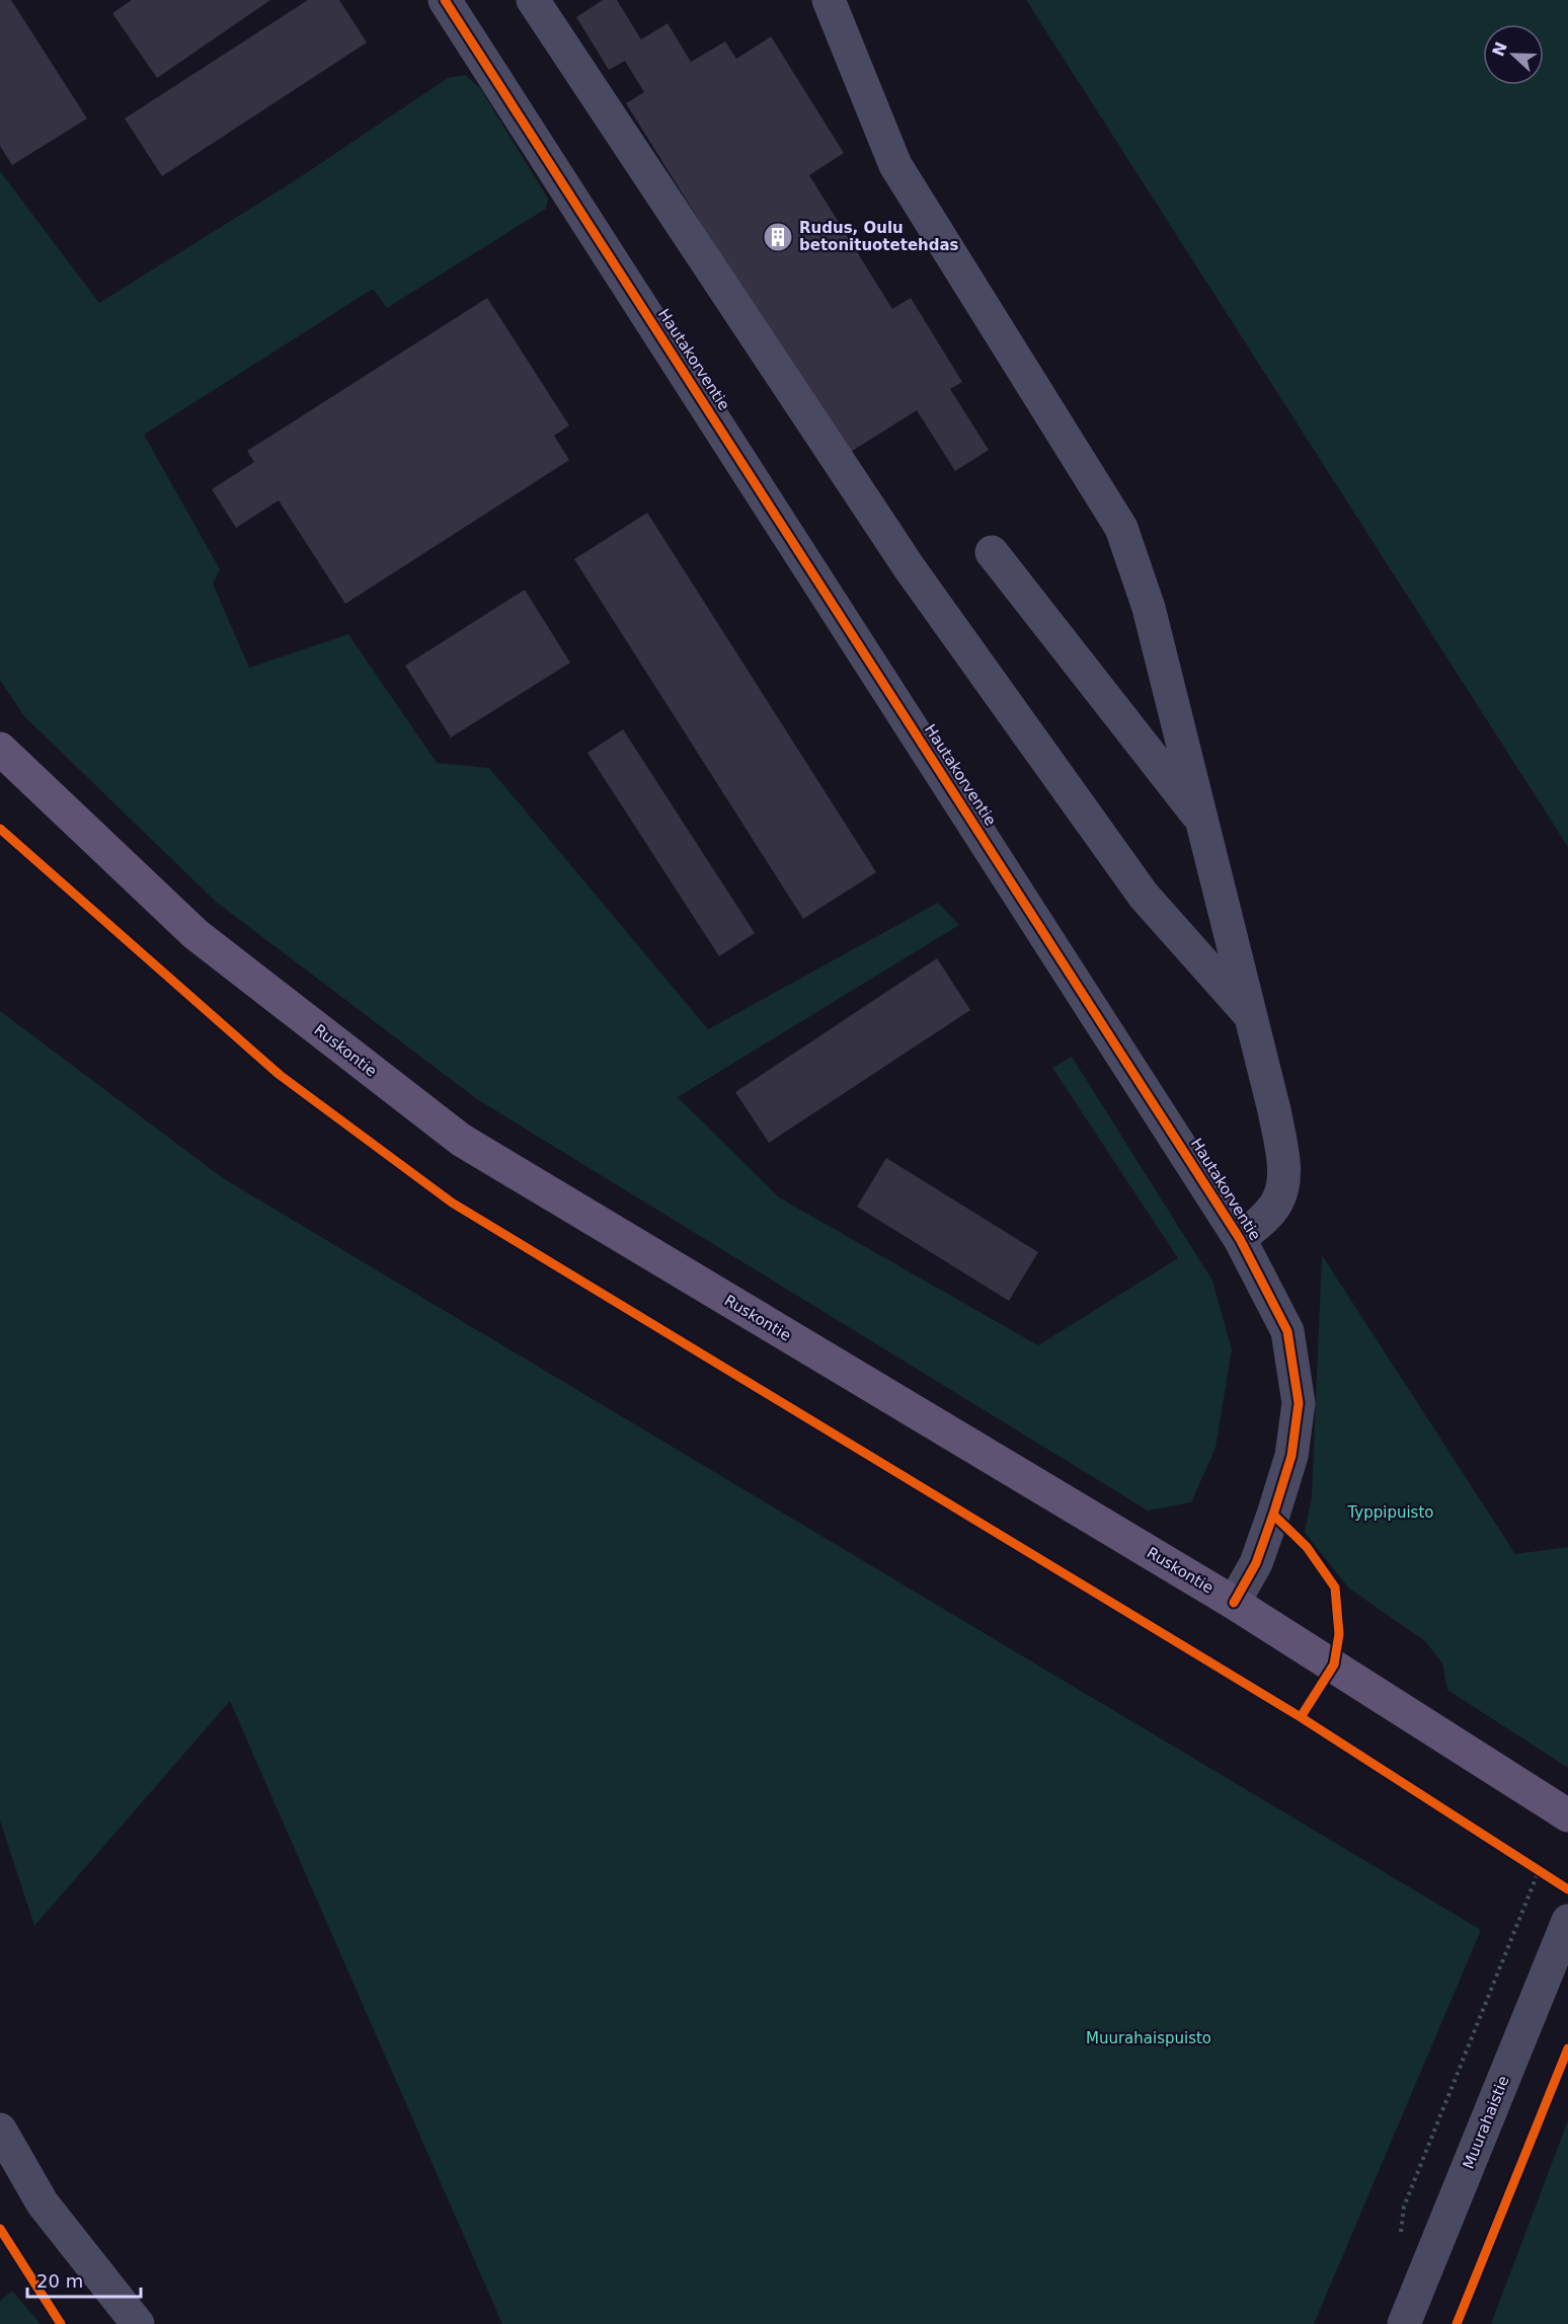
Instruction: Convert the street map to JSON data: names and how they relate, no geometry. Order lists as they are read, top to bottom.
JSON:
{
  "streets": {
    "main road": ["Ruskontie"],
    "street": ["Hautakorventie", "Muurahaistie"]
  },
  "crossings": [
    ["Hautakorventie", "Ruskontie"]
  ],
  "parks": ["Typpipuisto", "Muurahaispuisto"],
  "places": {
    "building": ["Rudus, Oulu betonituotetehdas"]
  },
  "scale_bar": "20 m",
  "north": "left"
}
